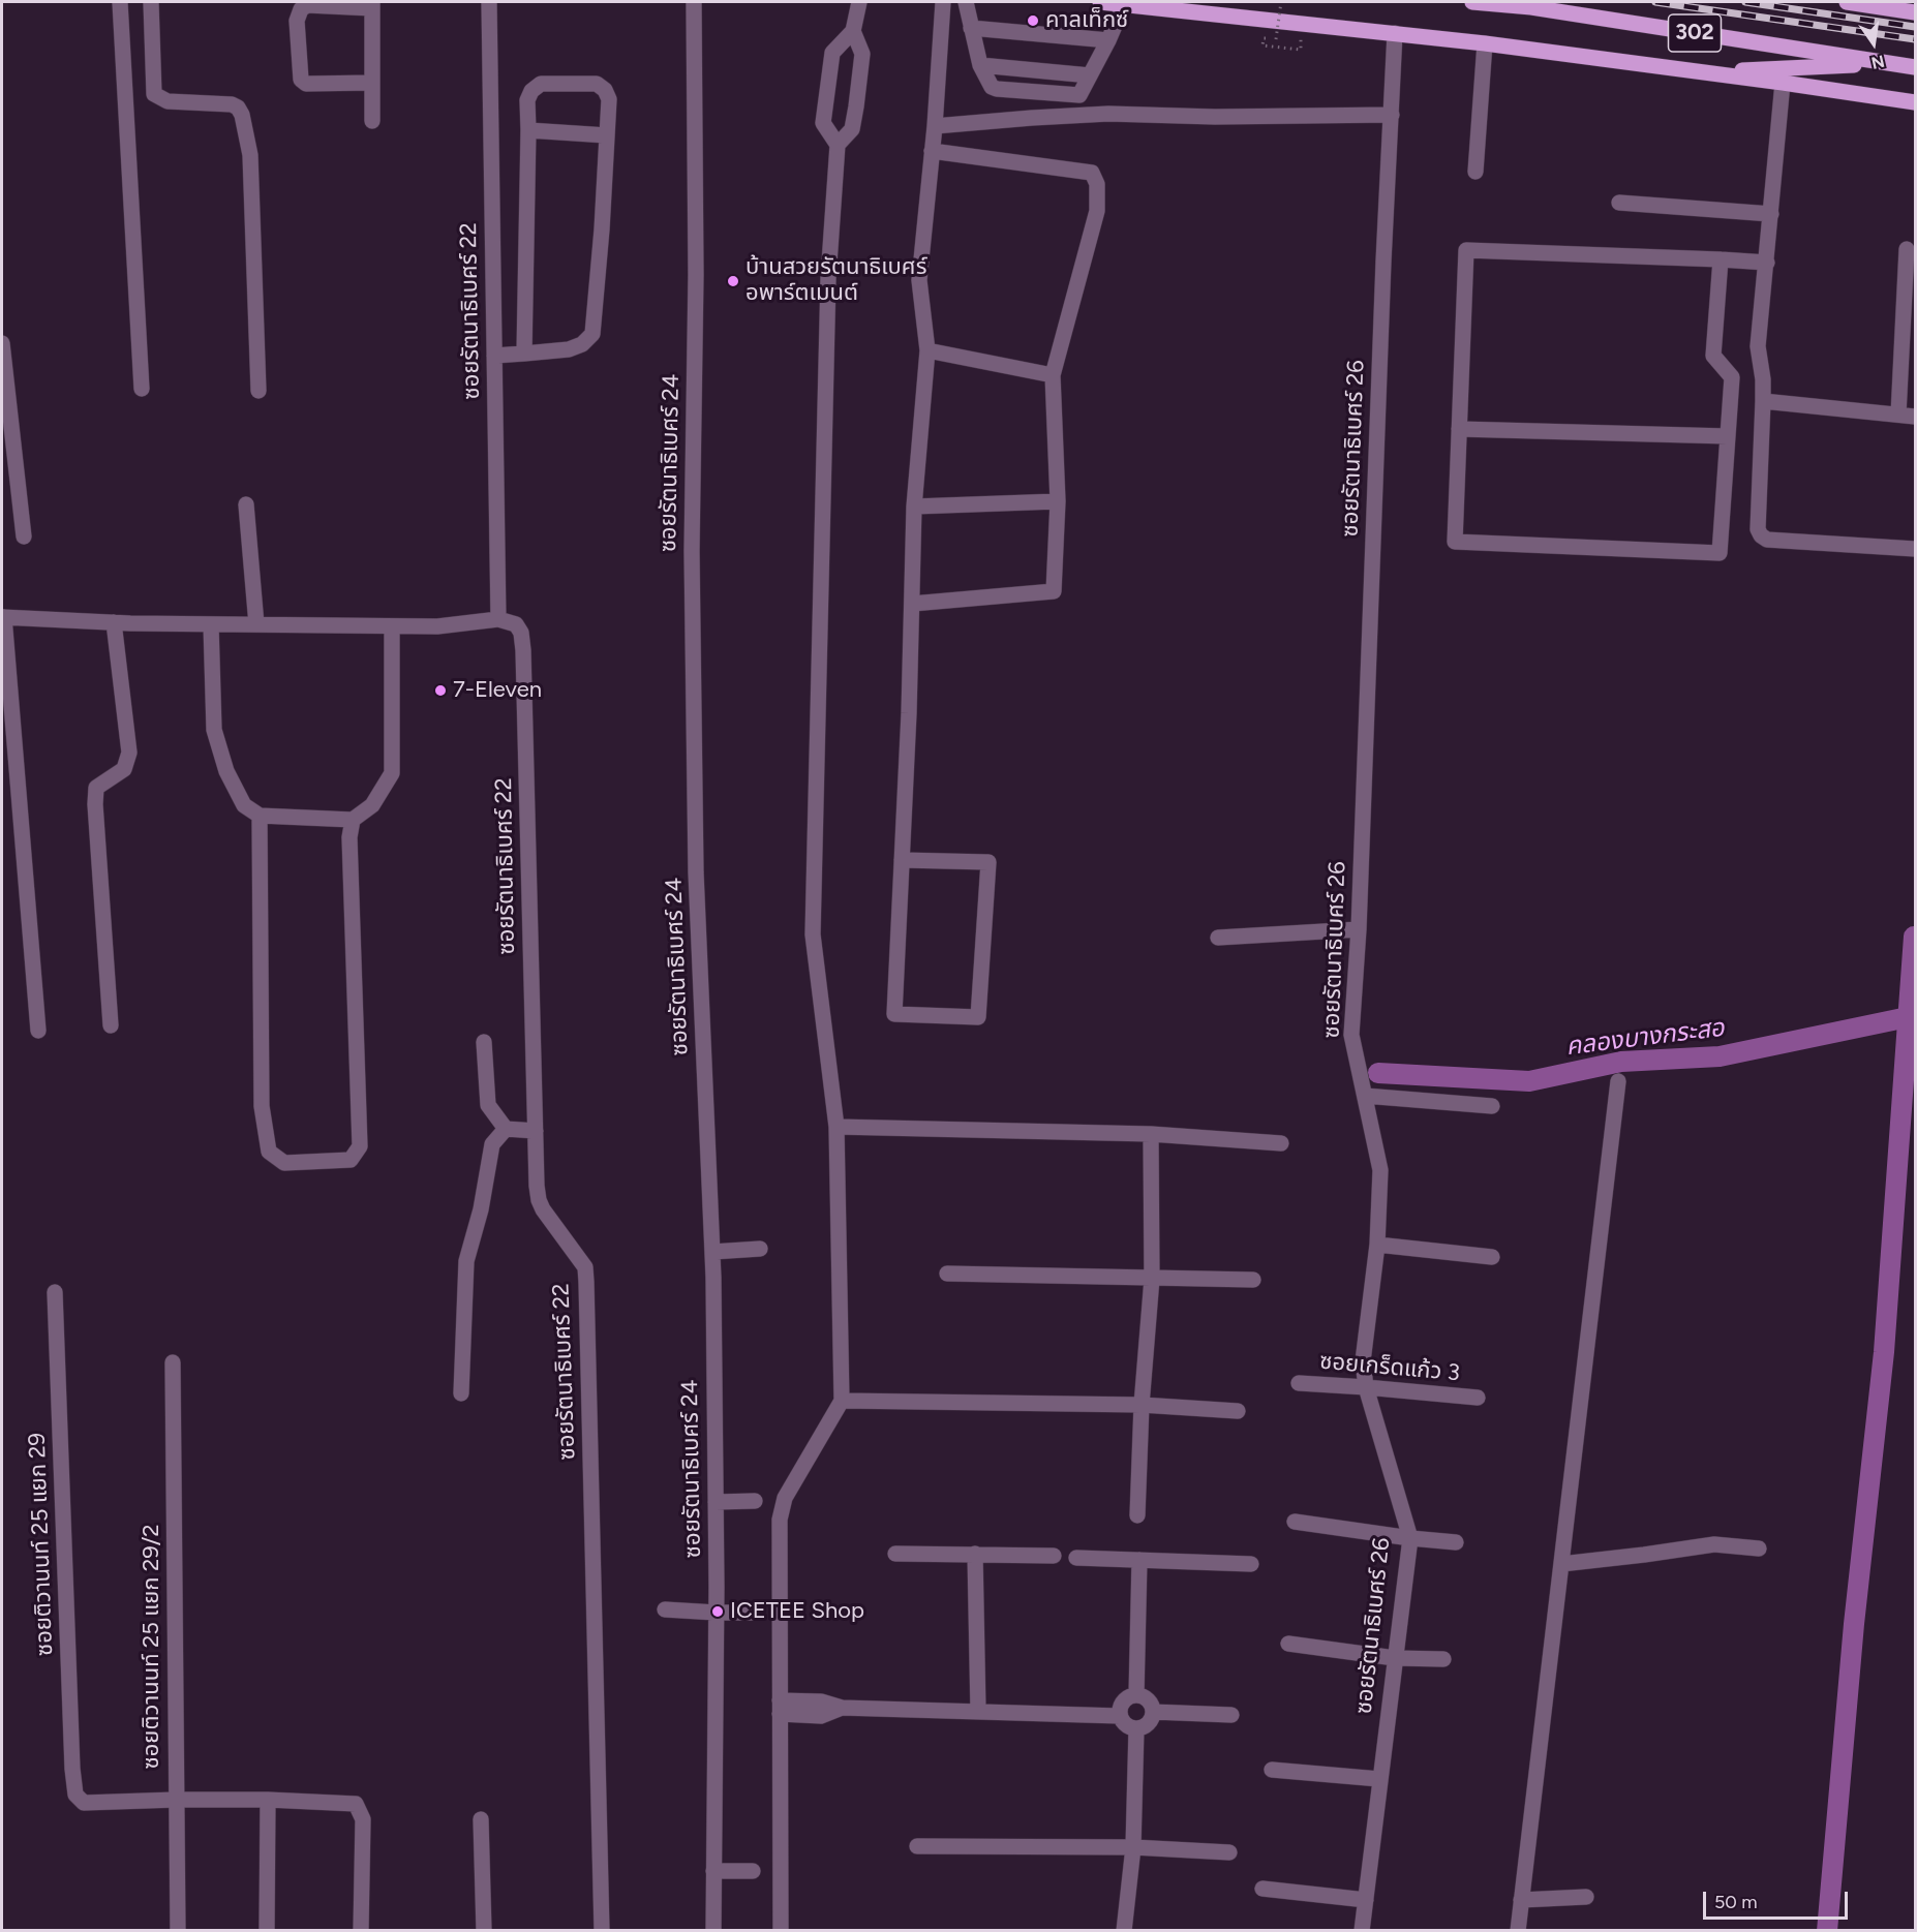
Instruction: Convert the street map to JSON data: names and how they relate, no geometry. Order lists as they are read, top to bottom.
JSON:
{
  "streets": {
    "main road": ["302"],
    "street": [
      "ซอยรัตนาธิเบศร์ 22",
      "ซอยรัตนาธิเบศร์ 26",
      "ซอยรัตนาธิเบศร์ 24",
      "ซอยเกร็ดแก้ว 3",
      "ซอยติวานนท์ 25 แยก 29",
      "ซอยติวานนท์ 25 แยก 29/2"
    ]
  },
  "crossings": [
    ["302", "ซอยรัตนาธิเบศร์ 26"],
    ["ซอยรัตนาธิเบศร์ 26", "ซอยเกร็ดแก้ว 3"],
    ["ซอยติวานนท์ 25 แยก 29", "ซอยติวานนท์ 25 แยก 29/2"]
  ],
  "water": ["คลองบางกระสอ"],
  "places": [
    "คาลเท็กซ์",
    "บ้านสวยรัตนาธิเบศร์ อพาร์ตเมนต์",
    "7-Eleven",
    "ICETEE Shop"
  ],
  "scale_bar": "50 m",
  "north": "bottom"
}
